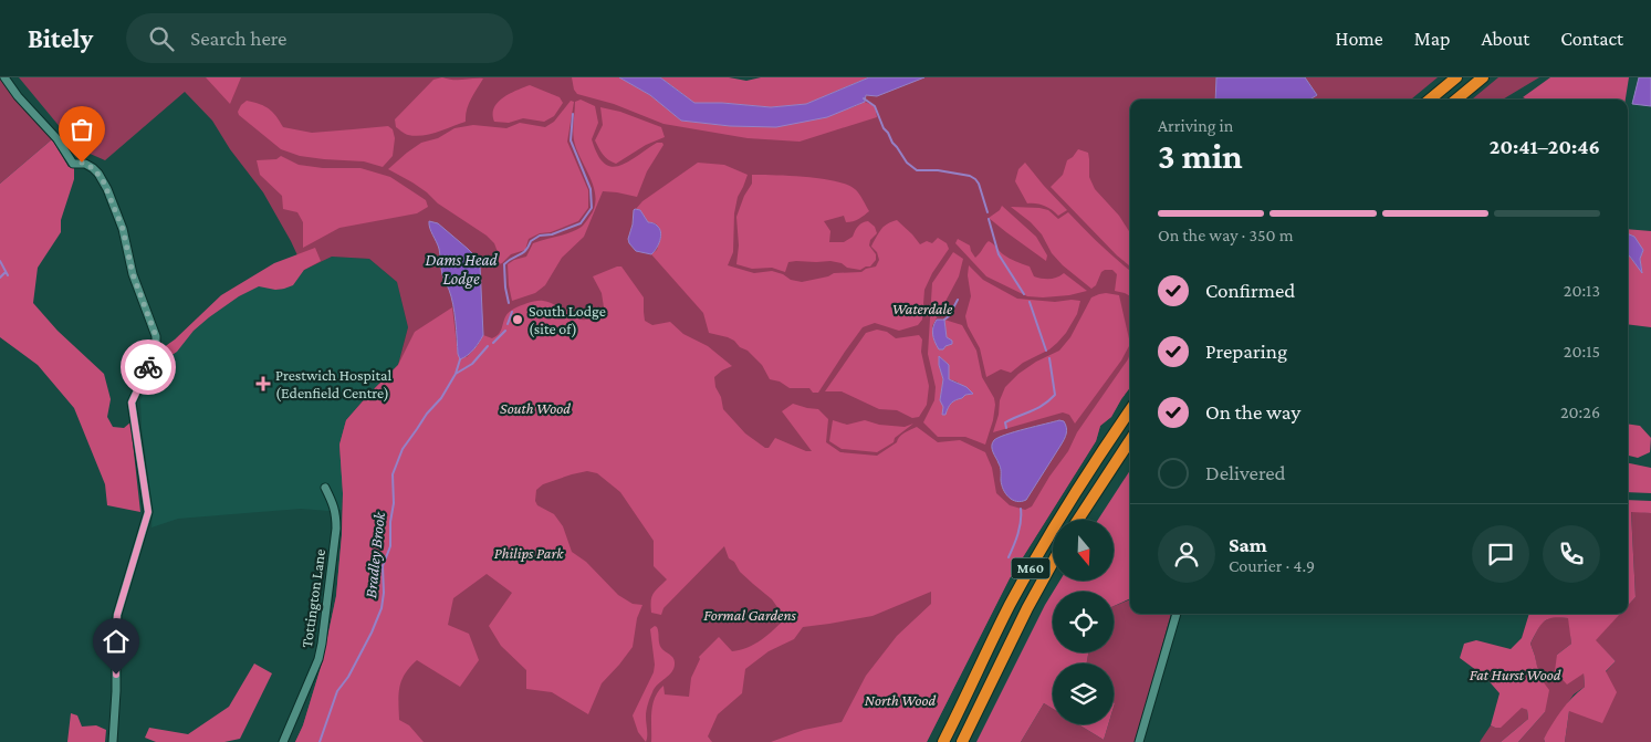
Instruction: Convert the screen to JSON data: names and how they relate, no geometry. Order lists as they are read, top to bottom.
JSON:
{
  "streets": {
    "highway": ["M60"],
    "street": ["Tottington Lane"]
  },
  "water": ["Dams Head Lodge", "Bradley Brook"],
  "parks": [
    "Waterdale",
    "South Wood",
    "Philips Park",
    "Formal Gardens",
    "Fat Hurst Wood",
    "North Wood"
  ],
  "places": {
    "other": ["South Lodge (site of)"],
    "health": ["Prestwich Hospital (Edenfield Centre)"]
  },
  "north": "bottom",
  "page": {
    "header": "Bitely",
    "search": "Search here",
    "nav": [
      "Home",
      "Map",
      "About",
      "Contact"
    ],
    "heading": ["3 min", "Arriving in", "20:41–20:46"],
    "panel": ["Sam", "Courier · 4.9"],
    "bar": "On the way · 350 m",
    "list": [
      ["Confirmed", "20:13"],
      ["Preparing", "20:15"],
      ["On the way", "20:26"],
      "Delivered"
    ]
  }
}
